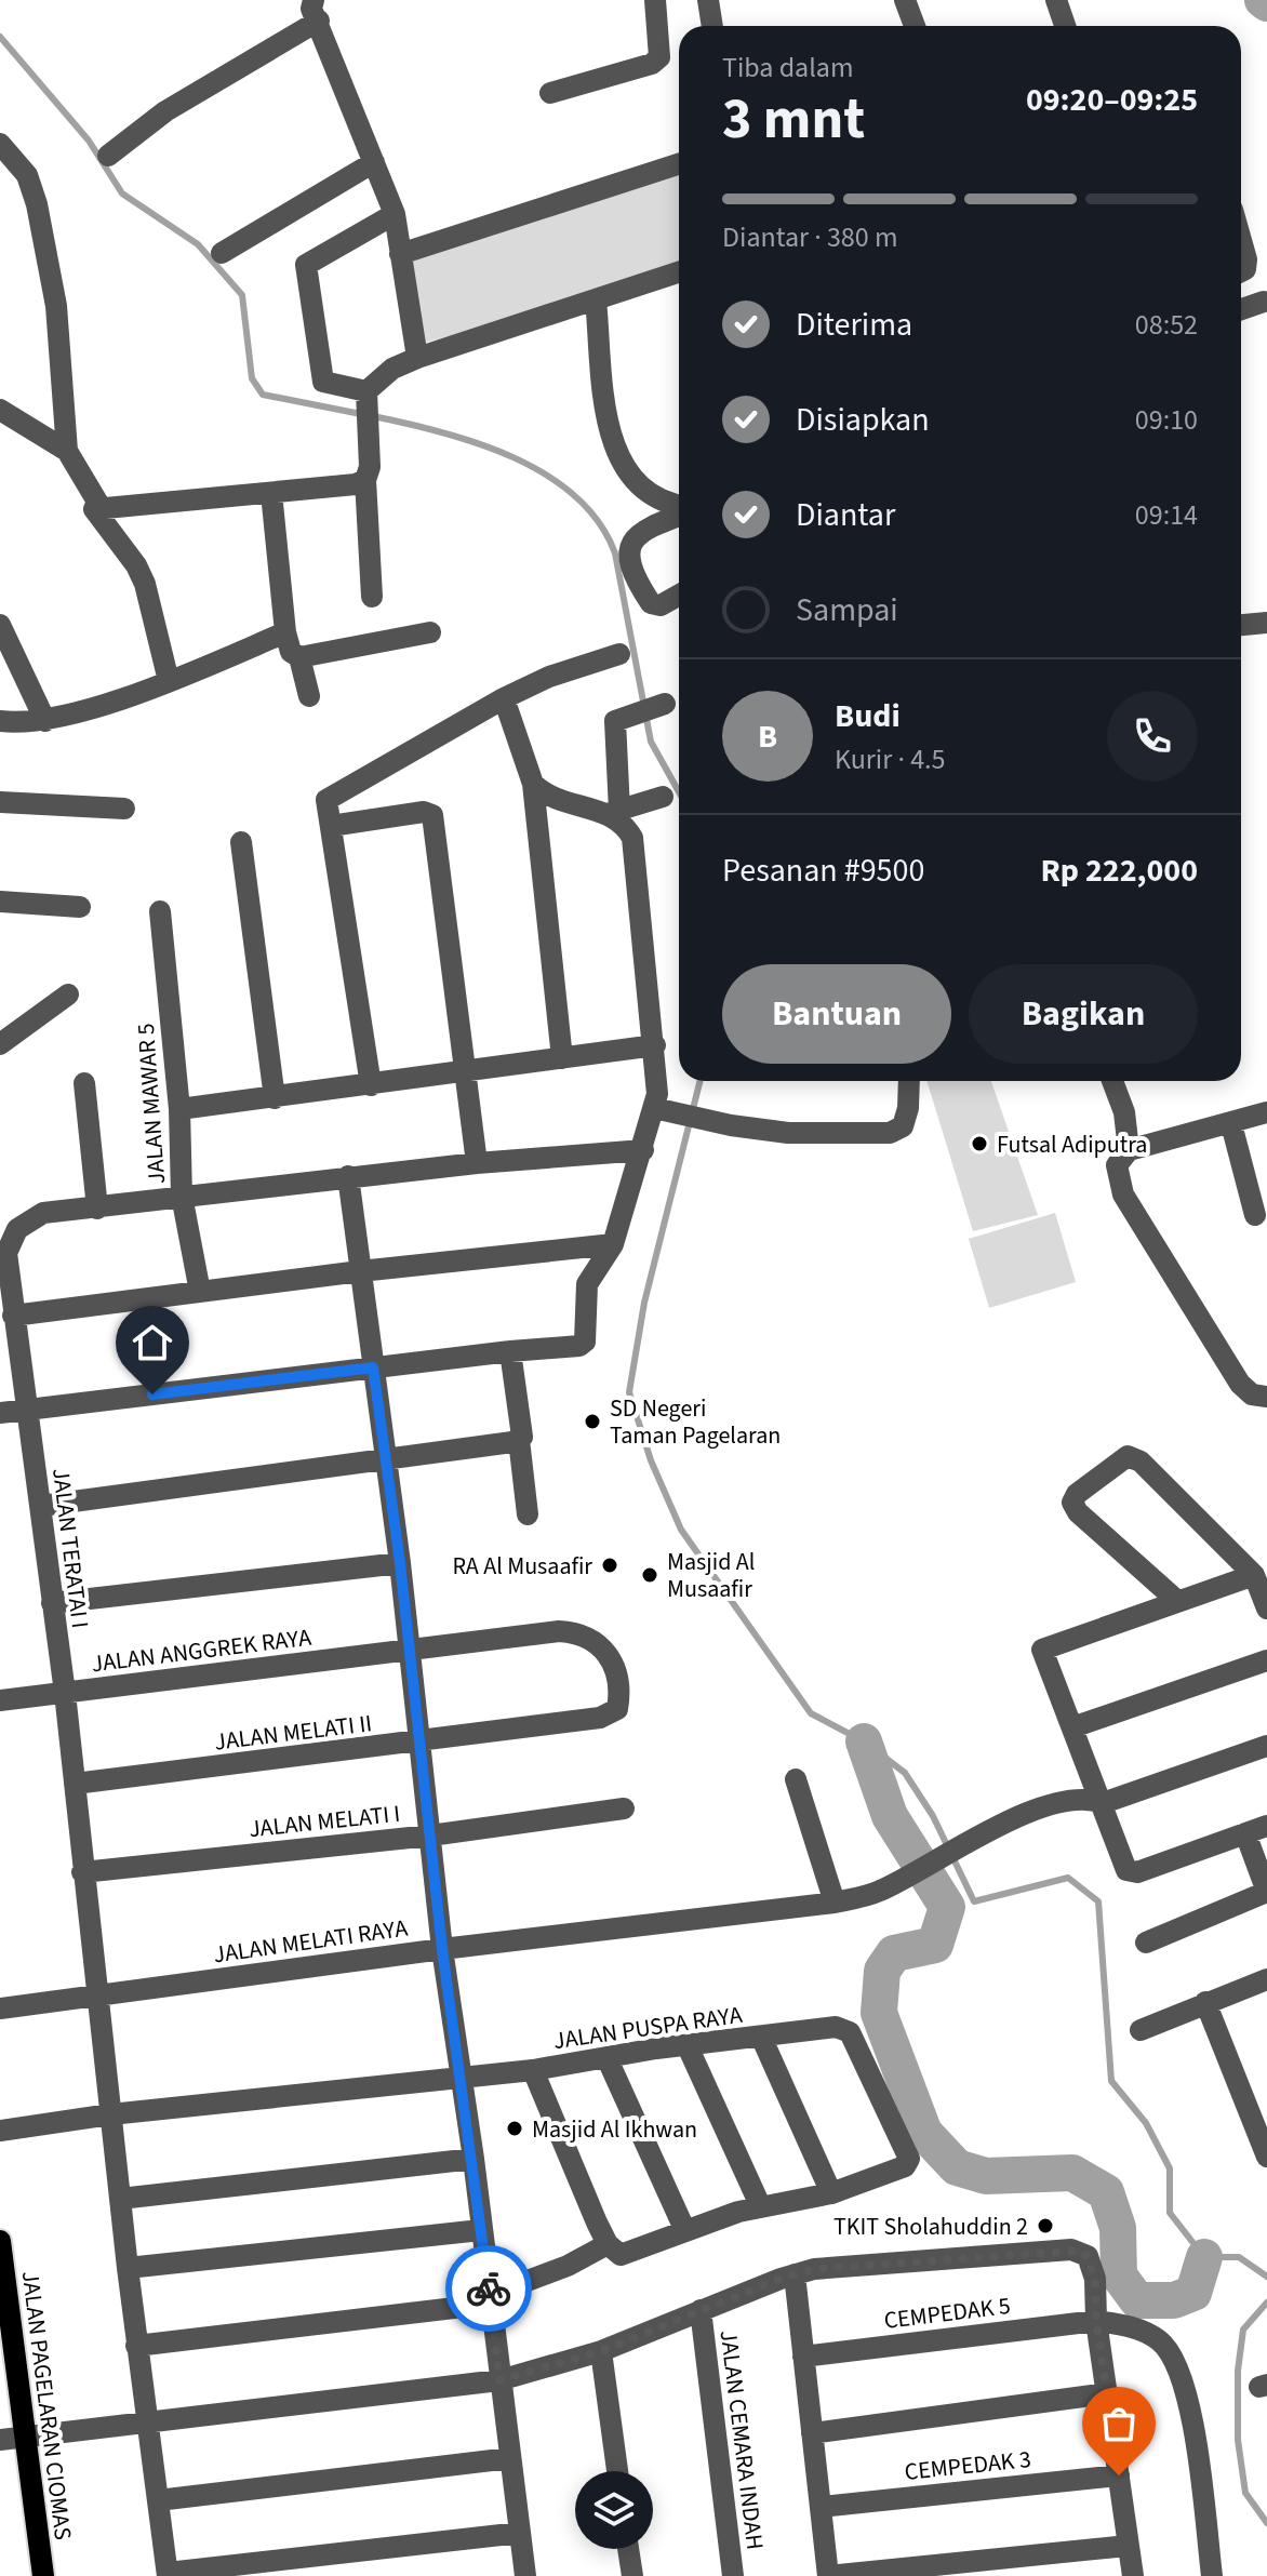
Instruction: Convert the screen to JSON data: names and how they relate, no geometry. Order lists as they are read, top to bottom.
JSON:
{
  "streets": {
    "main road": ["JALAN PAGELARAN CIOMAS"],
    "street": [
      "JALAN MAWAR 5",
      "JALAN TERATAI I",
      "JALAN ANGGREK RAYA",
      "JALAN MELATI II",
      "JALAN MELATI I",
      "JALAN MELATI RAYA",
      "JALAN PUSPA RAYA",
      "CEMPEDAK 5",
      "JALAN CEMARA INDAH",
      "CEMPEDAK 3"
    ]
  },
  "crossings": [
    ["JALAN MAWAR 5", "JALAN TERATAI I"],
    ["JALAN TERATAI I", "JALAN ANGGREK RAYA"],
    ["JALAN TERATAI I", "JALAN MELATI II"],
    ["JALAN TERATAI I", "JALAN MELATI I"],
    ["JALAN TERATAI I", "JALAN MELATI RAYA"],
    ["JALAN TERATAI I", "JALAN PUSPA RAYA"],
    ["JALAN ANGGREK RAYA", "JALAN MELATI II"]
  ],
  "places": [
    "Futsal Adiputra",
    "SD Negeri Taman Pagelaran",
    "RA Al Musaafir",
    "Masjid Al Musaafir",
    "Masjid Al Ikhwan",
    "TKIT Sholahuddin 2"
  ],
  "page": {
    "heading": ["3 mnt", "Tiba dalam", "09:20–09:25"],
    "panel": [
      "Budi",
      "Kurir · 4.5",
      "Pesanan #9500",
      "Rp 222,000"
    ],
    "bar": "Diantar · 380 m",
    "list": [
      ["Diterima", "08:52"],
      ["Disiapkan", "09:10"],
      ["Diantar", "09:14"],
      "Sampai"
    ],
    "round": "B",
    "buttons": ["Bantuan", "Bagikan"]
  }
}
